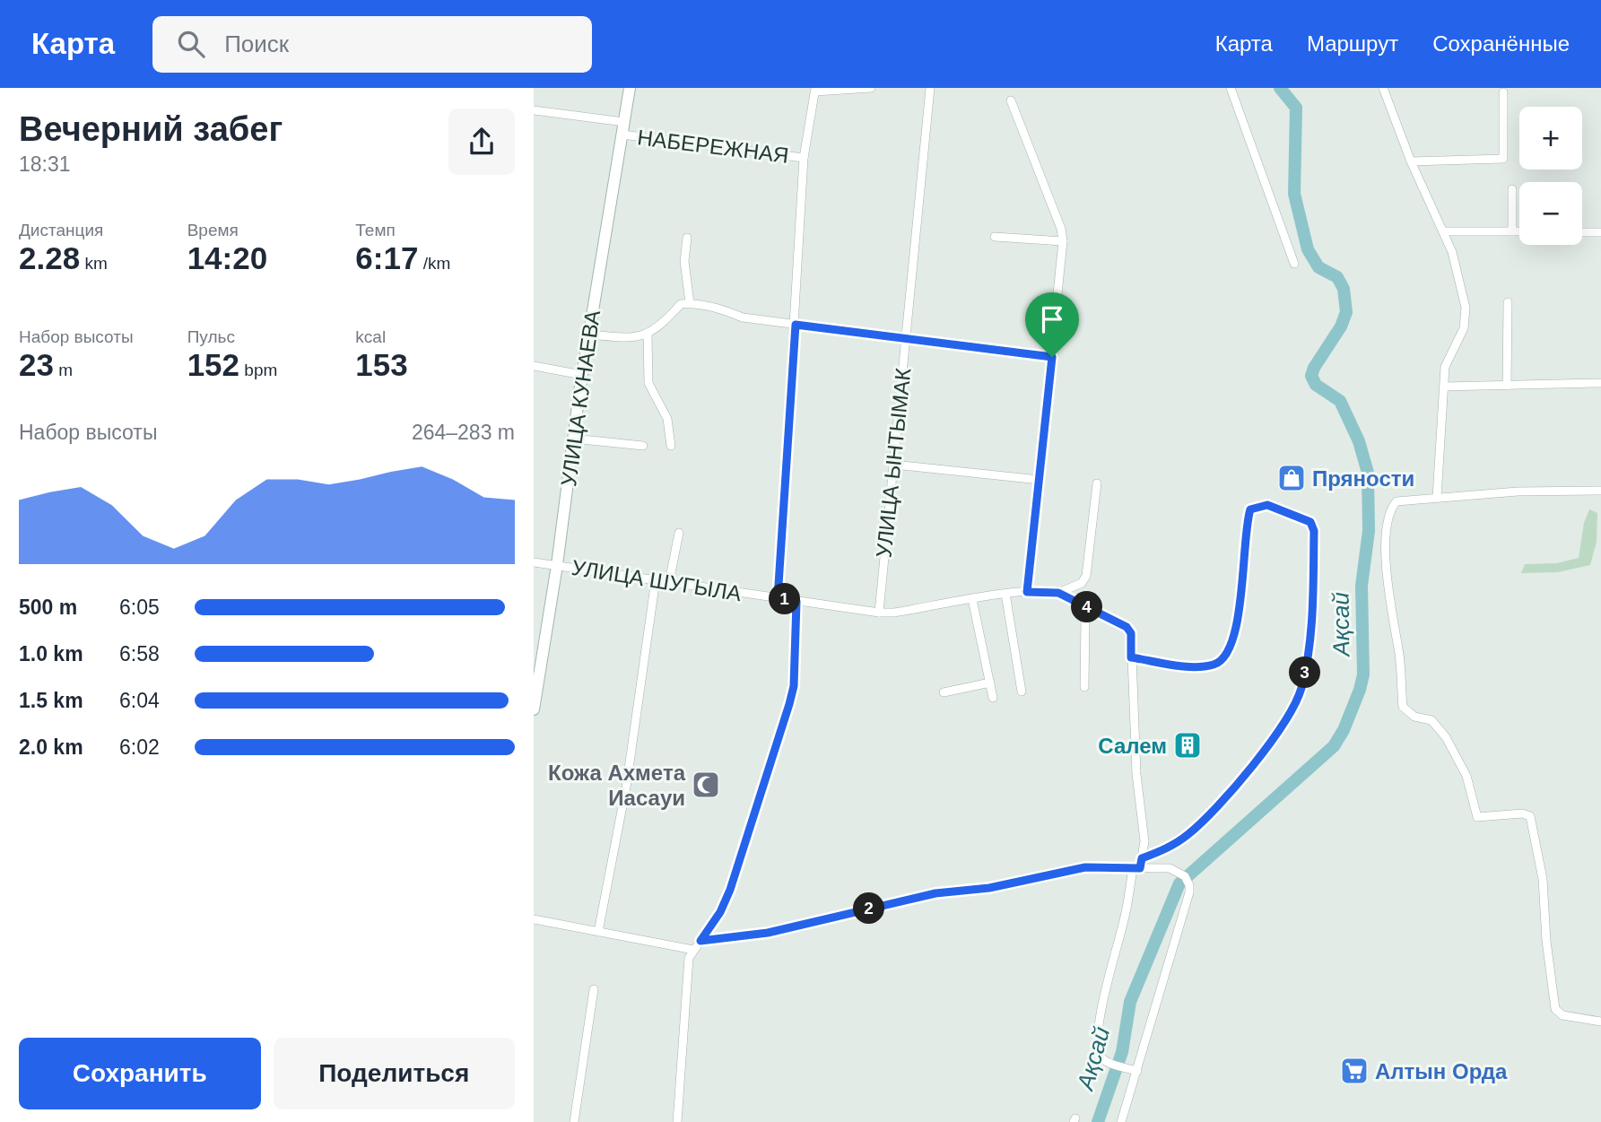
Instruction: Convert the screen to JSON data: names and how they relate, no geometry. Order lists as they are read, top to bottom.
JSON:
{
  "streets": {
    "main road": ["УЛИЦА КУНАЕВА"],
    "street": ["НАБЕРЕЖНАЯ", "УЛИЦА ЫНТЫМАК", "УЛИЦА ШУГЫЛА"]
  },
  "crossings": [
    ["НАБЕРЕЖНАЯ", "УЛИЦА КУНАЕВА"],
    ["УЛИЦА КУНАЕВА", "УЛИЦА ШУГЫЛА"],
    ["УЛИЦА ЫНТЫМАК", "УЛИЦА ШУГЫЛА"]
  ],
  "water": ["Ақсай"],
  "places": {
    "shop": ["Пряности"],
    "building": ["Салем"],
    "mosque": ["Кожа Ахмета Иасауи"],
    "supermarket": ["Алтын Орда"]
  },
  "page": {
    "header": "Карта",
    "search": "Поиск",
    "nav": ["Карта", "Маршрут", "Сохранённые"],
    "heading": ["Вечерний забег", "18:31"],
    "map_buttons": ["+", "−"],
    "stats": [
      ["Дистанция", "2.28 km"],
      ["Время", "14:20"],
      ["Темп", "6:17 /km"],
      ["Набор высоты", "23 m"],
      ["Пульс", "152 bpm"],
      ["kcal", "153"]
    ],
    "chart": ["Набор высоты", "264–283 m"],
    "pins": [
      "1",
      "4",
      "3",
      "2"
    ],
    "list": [
      {
        "name": "500 m",
        "note": "6:05"
      },
      {
        "name": "1.0 km",
        "note": "6:58"
      },
      {
        "name": "1.5 km",
        "note": "6:04"
      },
      {
        "name": "2.0 km",
        "note": "6:02"
      }
    ],
    "buttons": ["Сохранить", "Поделиться"]
  }
}
